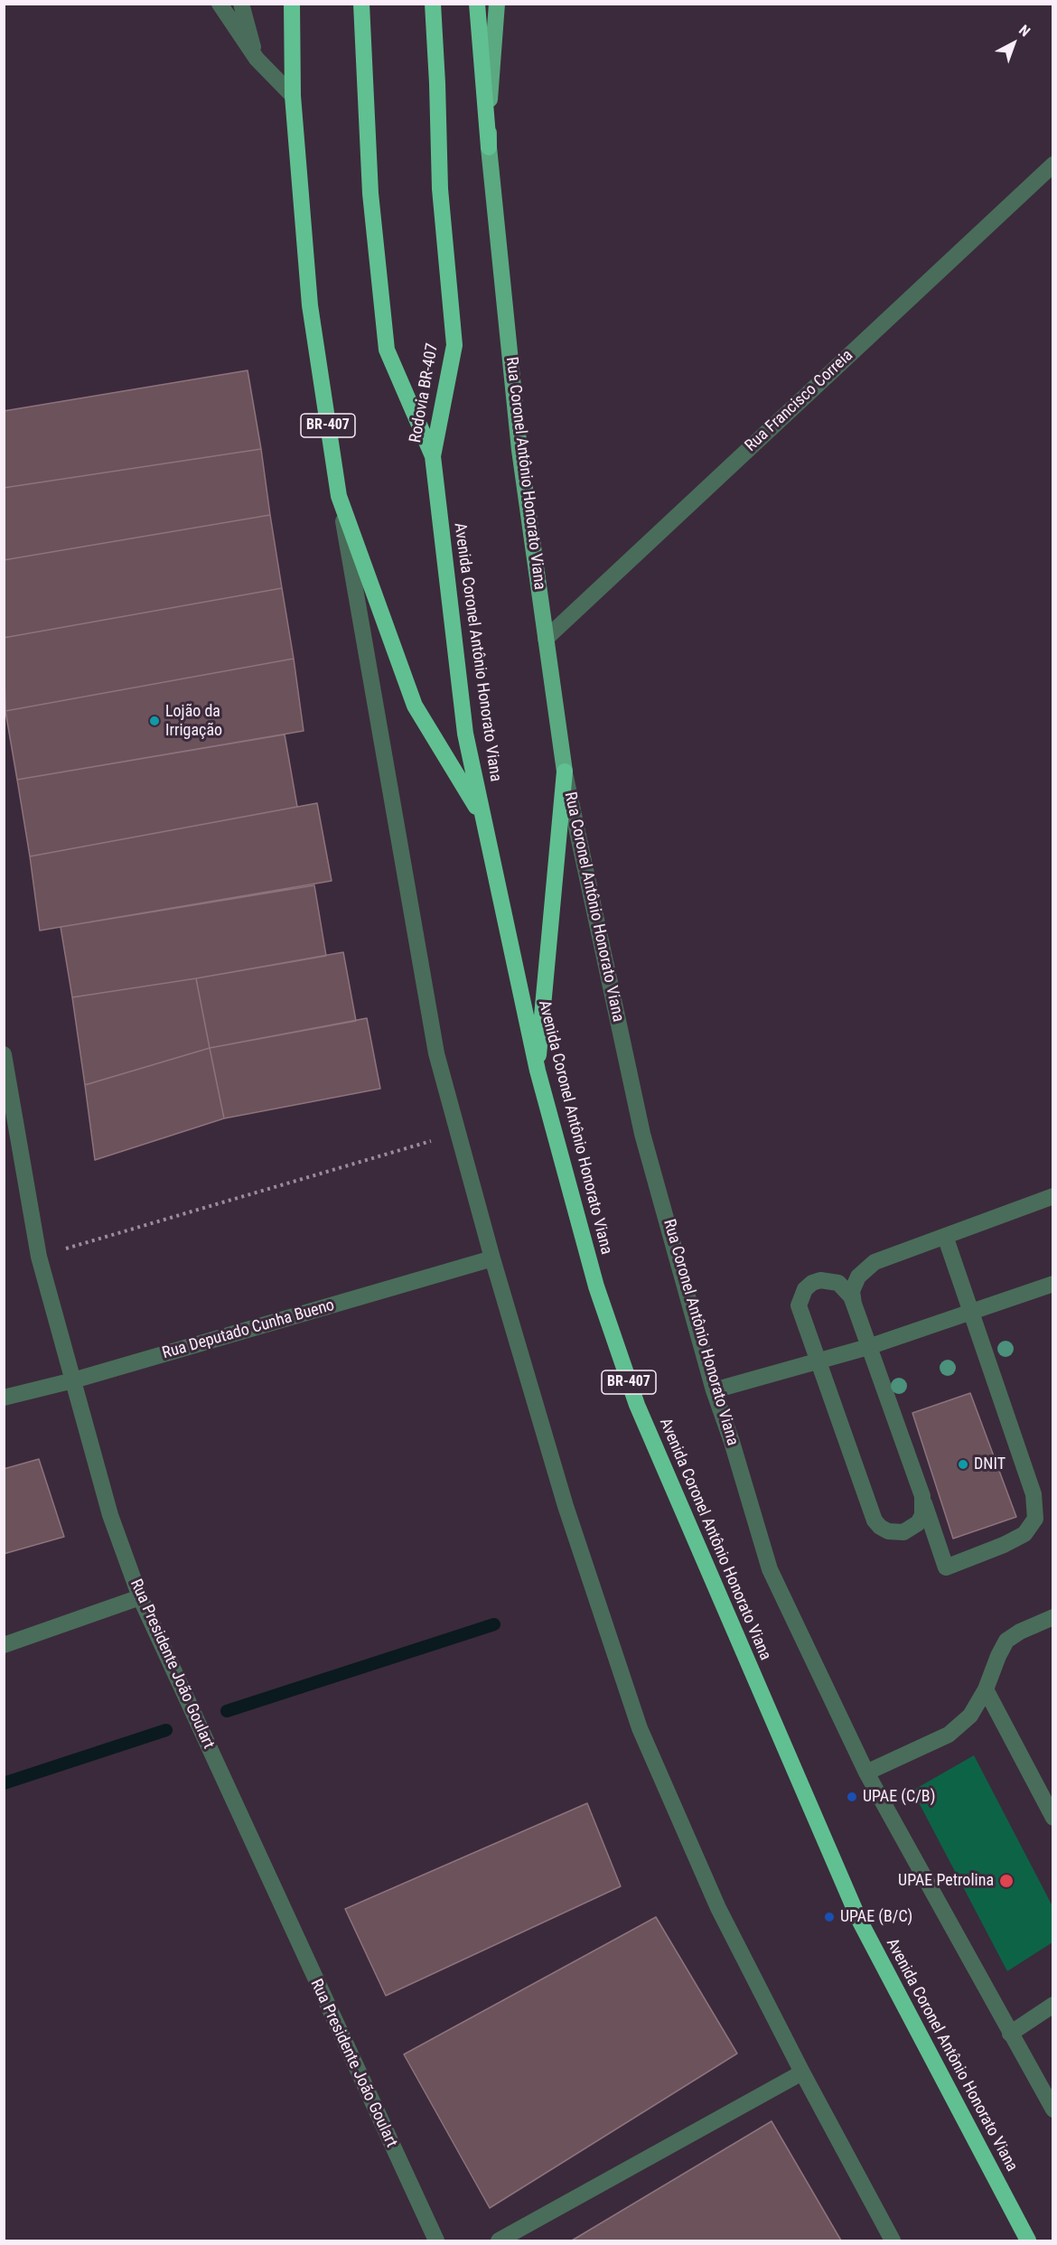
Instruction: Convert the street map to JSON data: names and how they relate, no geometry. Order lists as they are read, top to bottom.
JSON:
{
  "streets": {
    "highway": ["Rodovia BR-407", "BR-407", "Avenida Coronel Antônio Honorato Viana"],
    "main road": ["Rua Coronel Antônio Honorato Viana"],
    "street": ["Rua Francisco Correia", "Rua Deputado Cunha Bueno", "Rua Presidente João Goulart"]
  },
  "crossings": [
    ["Rodovia BR-407", "Avenida Coronel Antônio Honorato Viana"],
    ["Rua Francisco Correia", "Rua Coronel Antônio Honorato Viana"],
    ["BR-407", "Avenida Coronel Antônio Honorato Viana"],
    ["Rua Deputado Cunha Bueno", "Rua Presidente João Goulart"]
  ],
  "places": [
    "Lojão da Irrigação",
    "DNIT",
    "UPAE (C/B)",
    "UPAE Petrolina",
    "UPAE (B/C)"
  ],
  "north": "top right"
}
